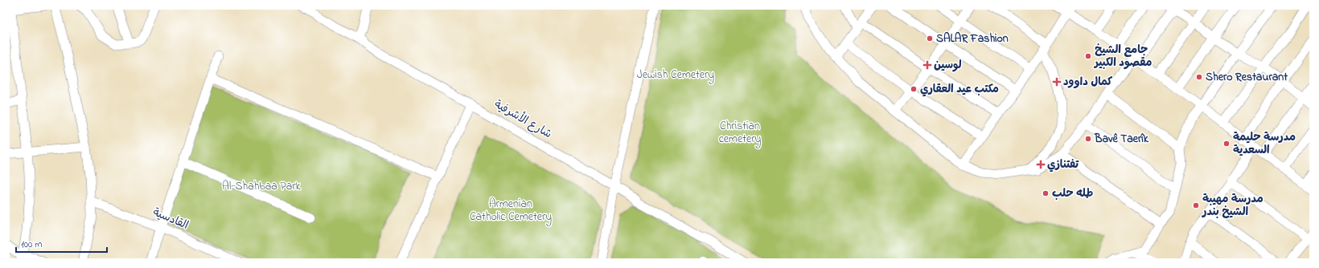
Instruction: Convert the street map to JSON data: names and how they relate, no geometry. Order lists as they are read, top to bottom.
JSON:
{
  "streets": {
    "street": ["شارع الأشرفية", "القادسية"]
  },
  "parks": [
    "Jewish Cemetery",
    "Christian cemetery",
    "Al-Shahbaa Park",
    "Armenian Catholic Cemetery"
  ],
  "places": {
    "other": [
      "SALAR Fashion",
      "جامع الشيخ مقصود الكبير",
      "Shero Restaurant",
      "مكتب عيد العقاري",
      "Bavê Taerîk",
      "مدرسة حليمة السعدية",
      "طله حلب",
      "مدرسة مهيبة الشيخ بندر"
    ],
    "health": ["لوسين", "كمال داوود", "تفتنازي"]
  },
  "scale_bar": "100 m"
}
